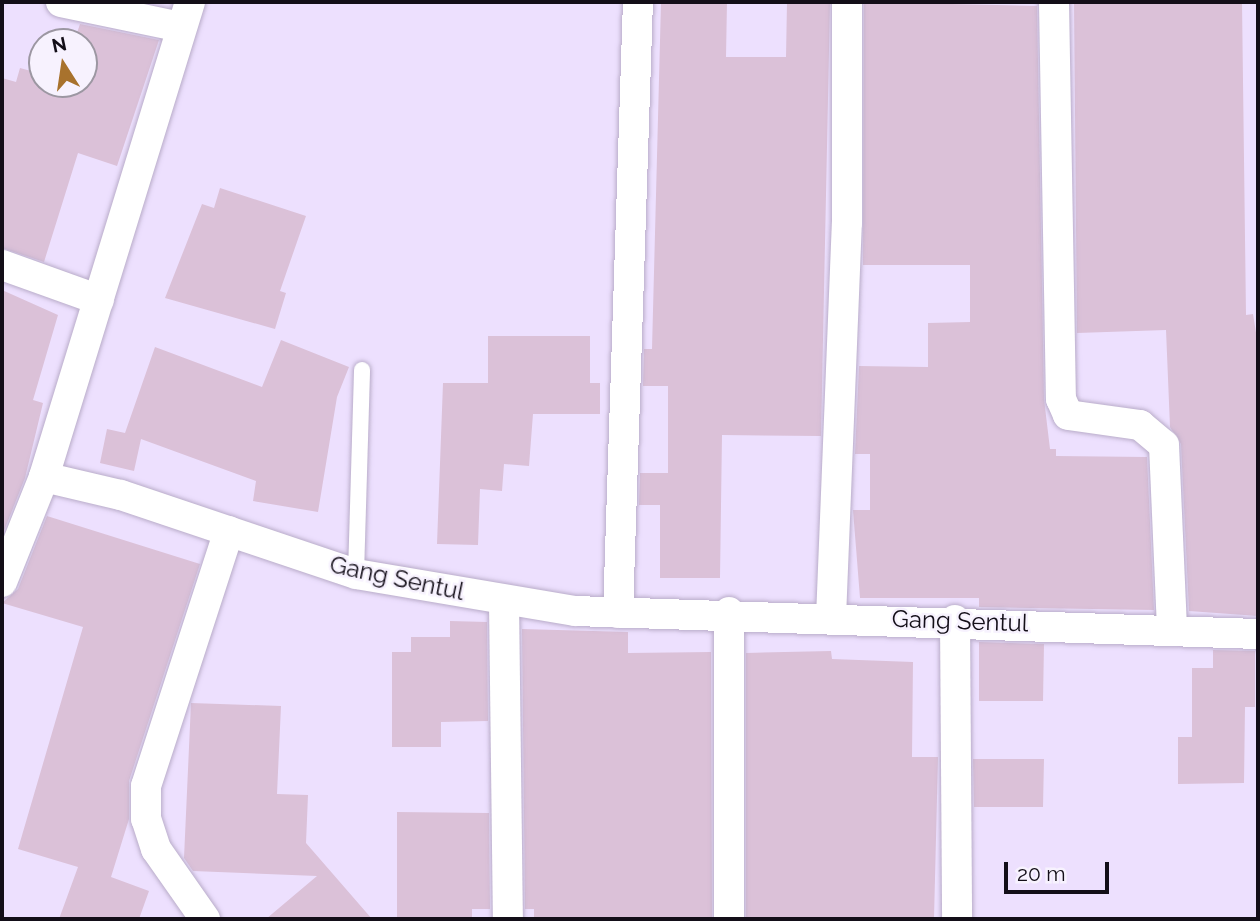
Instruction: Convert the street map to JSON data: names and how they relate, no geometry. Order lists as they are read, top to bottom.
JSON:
{
  "streets": {
    "street": ["Gang Sentul"]
  },
  "scale_bar": "20 m",
  "north": "top"
}
